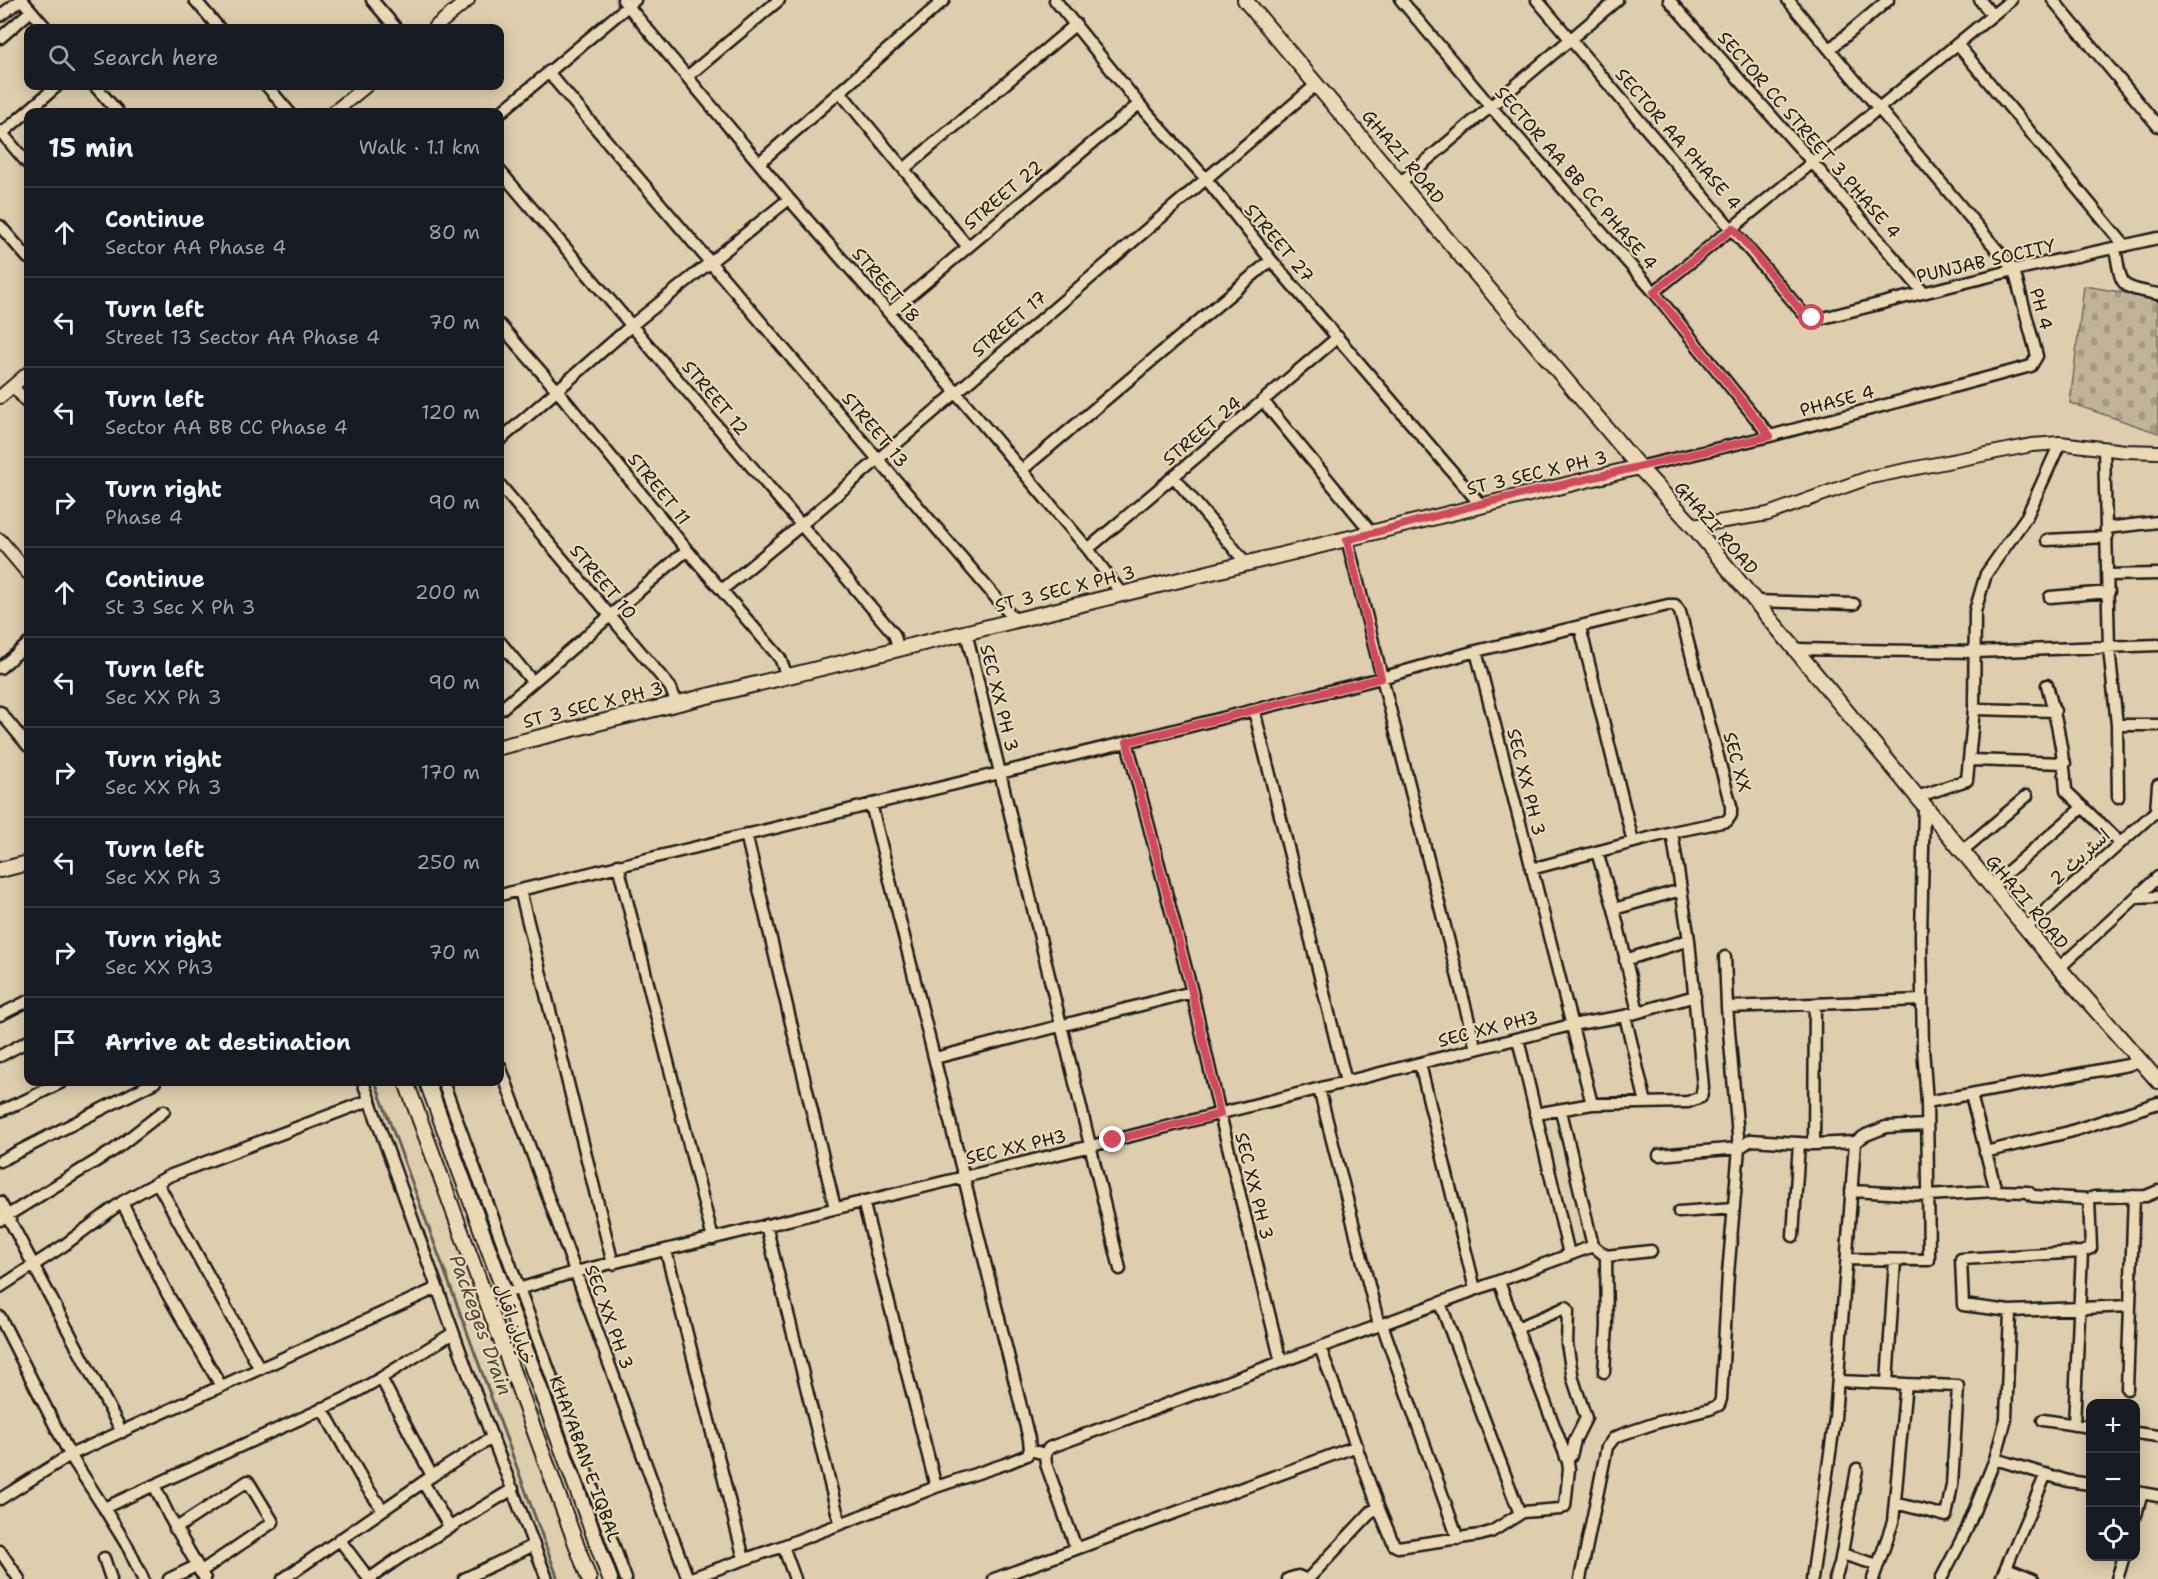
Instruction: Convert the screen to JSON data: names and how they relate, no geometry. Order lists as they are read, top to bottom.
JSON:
{
  "streets": {
    "main road": [
      "GHAZI ROAD",
      "ST 3 SEC X PH 3",
      "خیابان اقبال",
      "KHAYABAN E IQBAL"
    ],
    "street": [
      "SECTOR CC STREET 3 PHASE 4",
      "SECTOR AA PHASE 4",
      "SECTOR AA BB CC PHASE 4",
      "STREET 22",
      "STREET 27",
      "PUNJAB SOCITY",
      "STREET 18",
      "PH 4",
      "STREET 17",
      "STREET 12",
      "PHASE 4",
      "STREET 13",
      "STREET 24",
      "STREET 11",
      "STREET 10",
      "SEC XX PH 3",
      "SEC XX",
      "اسٹریٹ 2",
      "SEC XX PH3"
    ]
  },
  "crossings": [
    ["SECTOR CC STREET 3 PHASE 4", "PUNJAB SOCITY"],
    ["SECTOR AA PHASE 4", "PUNJAB SOCITY"],
    ["GHAZI ROAD", "STREET 17"],
    ["GHAZI ROAD", "PHASE 4"],
    ["GHAZI ROAD", "ST 3 SEC X PH 3"],
    ["GHAZI ROAD", "اسٹریٹ 2"],
    ["SECTOR AA BB CC PHASE 4", "PHASE 4"],
    ["STREET 22", "STREET 27"],
    ["STREET 22", "STREET 18"],
    ["STREET 27", "STREET 17"],
    ["STREET 27", "STREET 24"],
    ["STREET 27", "ST 3 SEC X PH 3"],
    ["PUNJAB SOCITY", "PH 4"],
    ["STREET 18", "STREET 17"],
    ["STREET 18", "STREET 24"],
    ["STREET 18", "ST 3 SEC X PH 3"],
    ["PH 4", "PHASE 4"],
    ["STREET 17", "STREET 12"],
    ["STREET 17", "STREET 13"],
    ["STREET 17", "STREET 11"],
    ["STREET 12", "ST 3 SEC X PH 3"],
    ["PHASE 4", "ST 3 SEC X PH 3"],
    ["STREET 13", "ST 3 SEC X PH 3"],
    ["ST 3 SEC X PH 3", "STREET 11"],
    ["ST 3 SEC X PH 3", "STREET 10"],
    ["ST 3 SEC X PH 3", "SEC XX PH 3"],
    ["SEC XX PH 3", "SEC XX"],
    ["SEC XX PH 3", "SEC XX PH3"],
    ["SEC XX PH3", "KHAYABAN E IQBAL"]
  ],
  "water": ["Packeges Drain"],
  "page": {
    "search": "Search here",
    "heading": ["15 min", "Walk · 1.1 km"],
    "list": [
      ["Continue", "Sector AA Phase 4", "80 m"],
      ["Turn left", "Street 13 Sector AA Phase 4", "70 m"],
      ["Turn left", "Sector AA BB CC Phase 4", "120 m"],
      ["Turn right", "Phase 4", "90 m"],
      ["Continue", "St 3 Sec X Ph 3", "200 m"],
      ["Turn left", "Sec XX Ph 3", "90 m"],
      ["Turn right", "Sec XX Ph 3", "170 m"],
      ["Turn left", "Sec XX Ph 3", "250 m"],
      ["Turn right", "Sec XX Ph3", "70 m"],
      "Arrive at destination"
    ],
    "map_buttons": ["+", "−"]
  }
}
